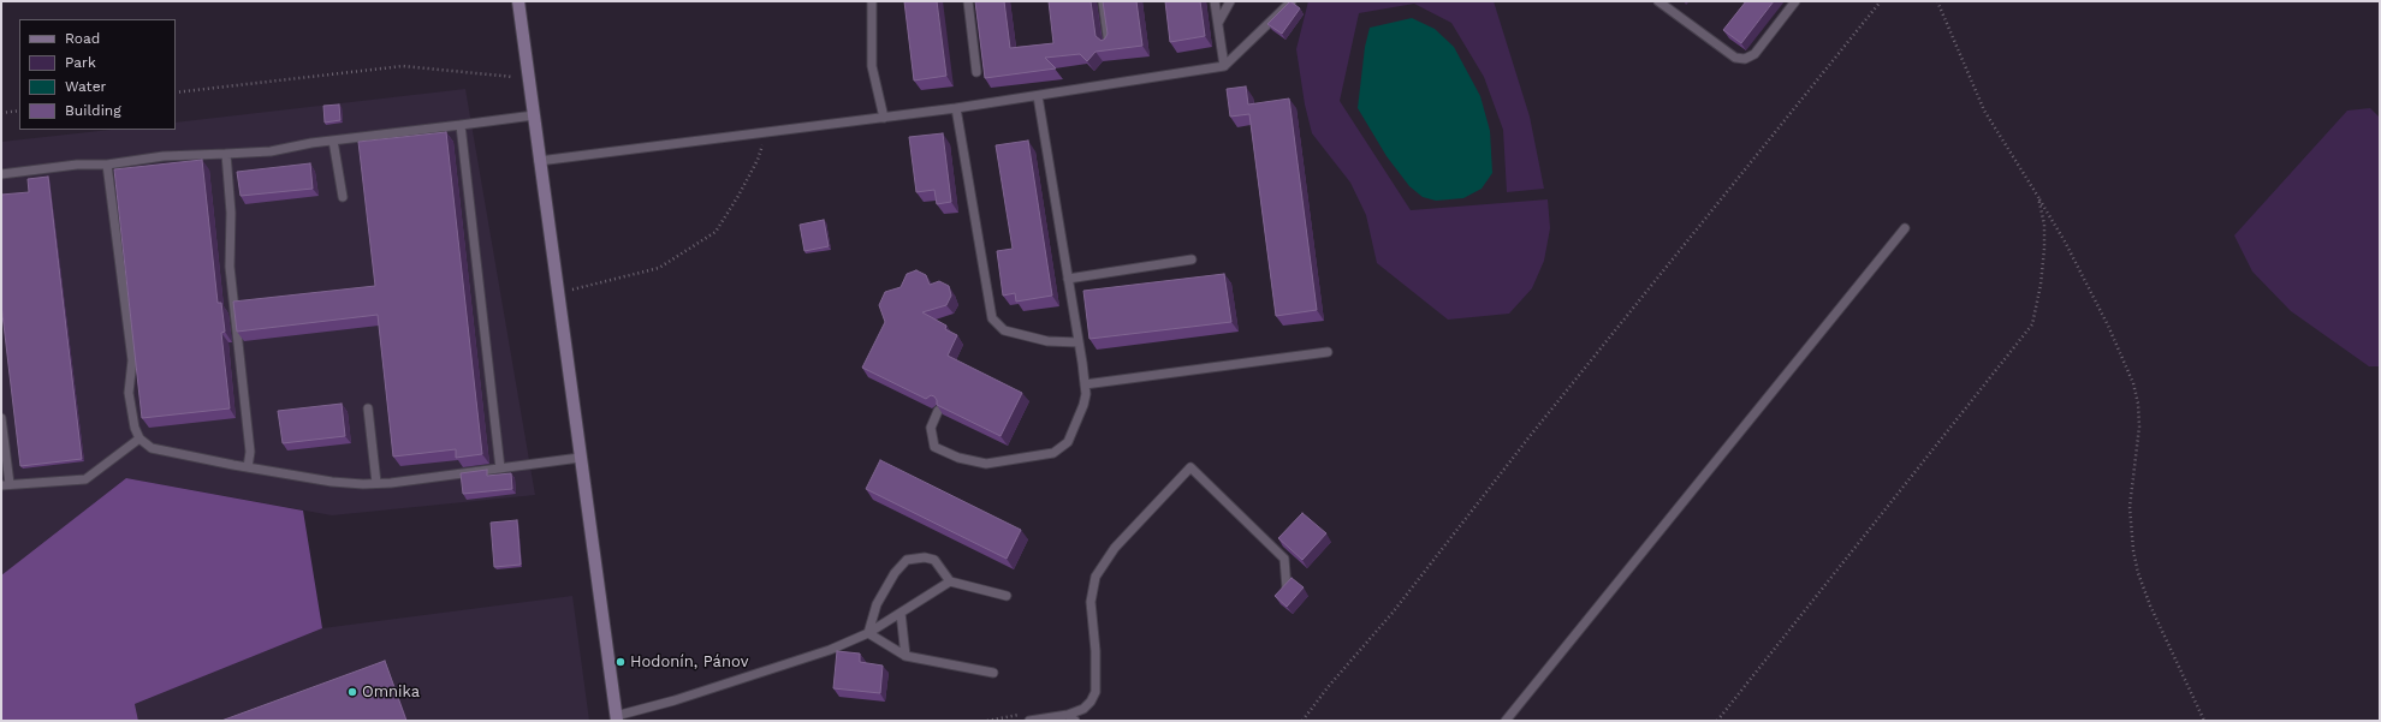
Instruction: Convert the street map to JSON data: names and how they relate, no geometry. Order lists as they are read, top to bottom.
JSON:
{
  "places": ["Hodonín, Pánov", "Omnika"],
  "legend": [
    "Road",
    "Park",
    "Water",
    "Building"
  ]
}
